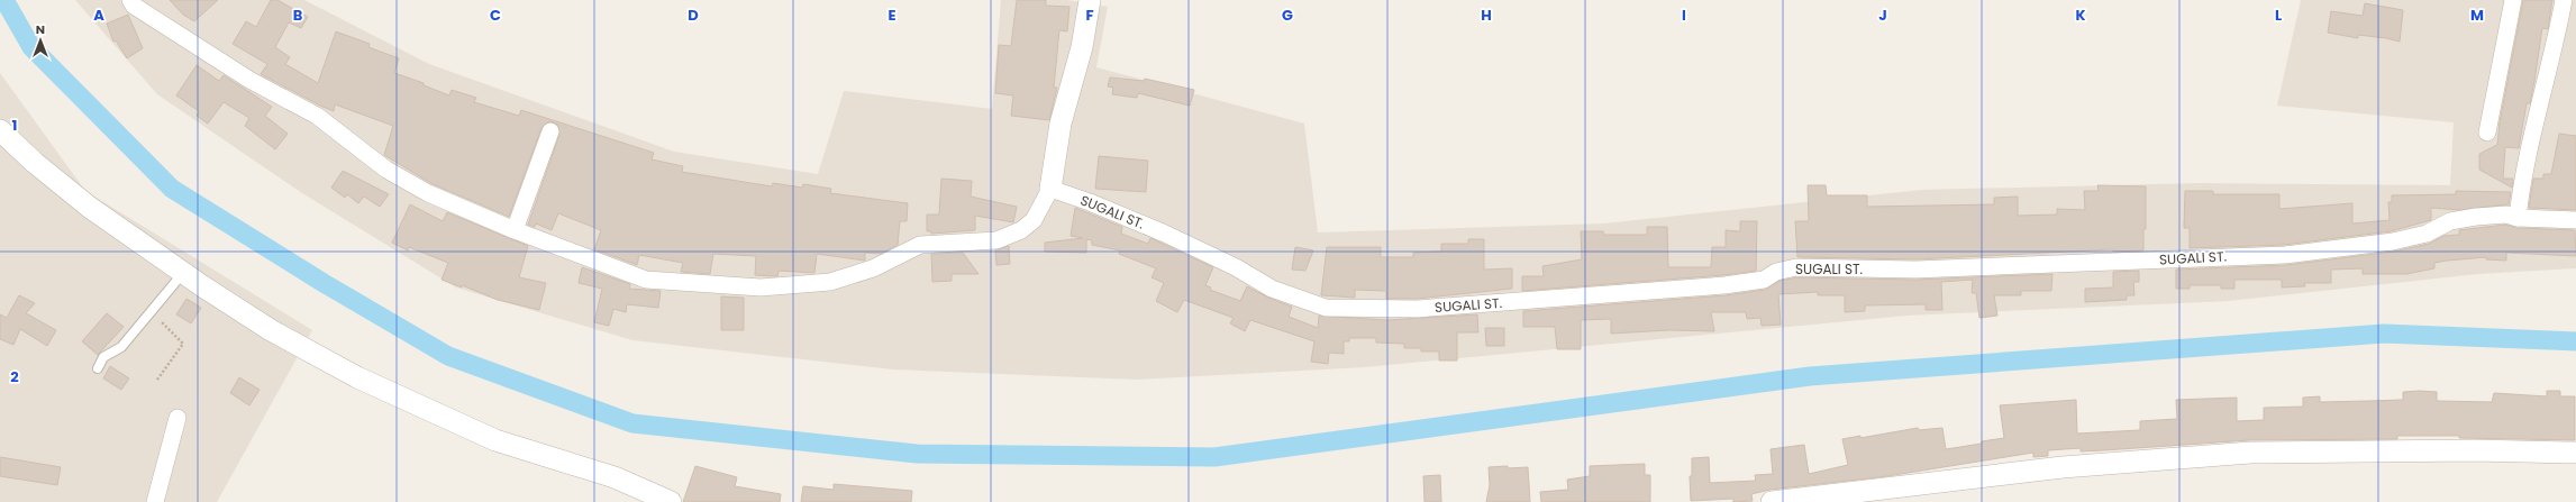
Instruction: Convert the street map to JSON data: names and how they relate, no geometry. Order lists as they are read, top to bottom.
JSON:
{
  "streets": {
    "street": ["SUGALI ST."]
  },
  "north": "top",
  "grid": {
    "columns": [
      "A",
      "B",
      "C",
      "D",
      "E",
      "F",
      "G",
      "H",
      "I",
      "J",
      "K",
      "L",
      "M"
    ],
    "rows": ["1", "2"]
  }
}
